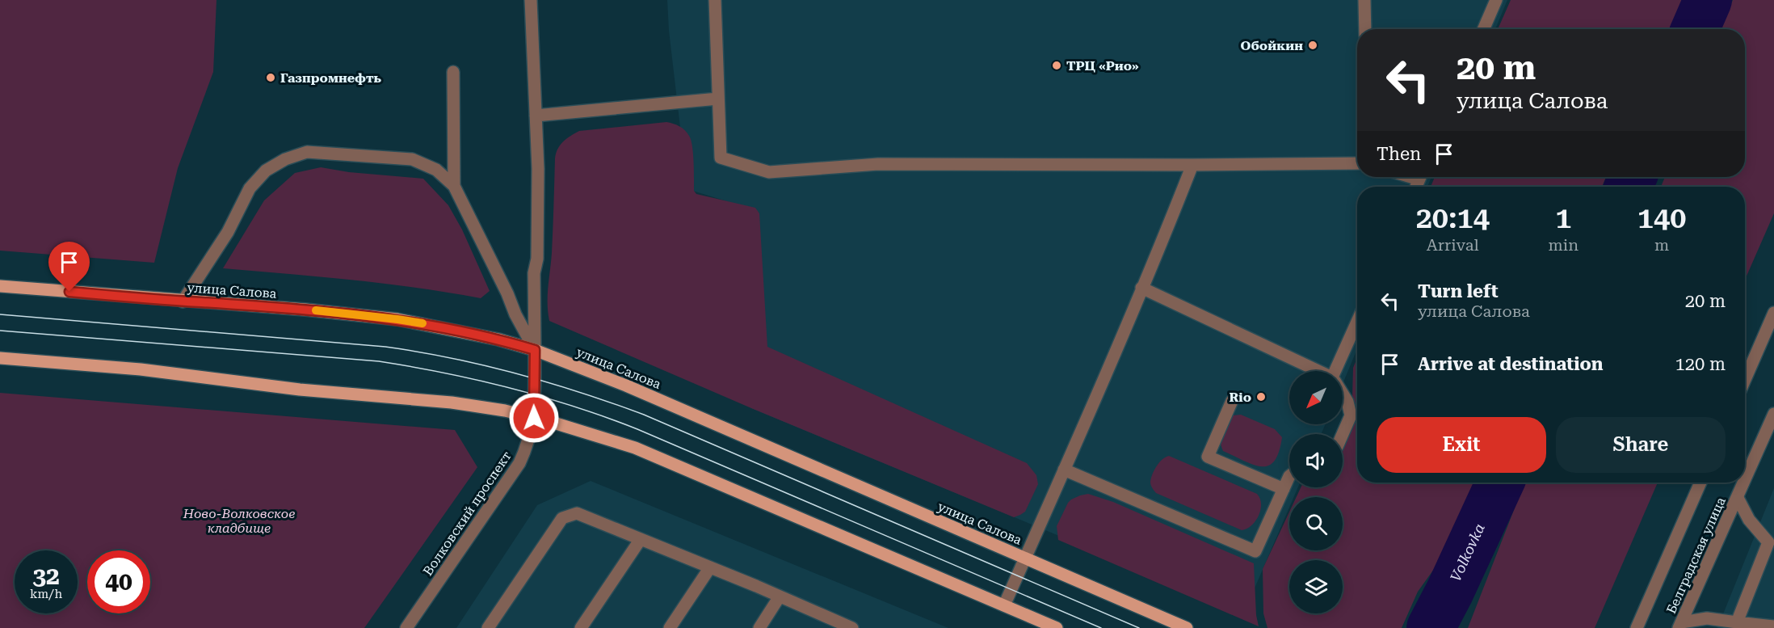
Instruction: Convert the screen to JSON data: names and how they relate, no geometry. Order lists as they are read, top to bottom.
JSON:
{
  "streets": {
    "main road": ["улица Салова"],
    "street": ["Волковский проспект", "Белградская улица"]
  },
  "crossings": [
    ["улица Салова", "Волковский проспект"]
  ],
  "water": ["Volkovka"],
  "parks": ["Ново-Волковское кладбище"],
  "places": [
    "Обойкин",
    "ТРЦ «Рио»",
    "Газпромнефть",
    "Rio"
  ],
  "north": "bottom left",
  "page": {
    "turn": ["20 m", "улица Салова"],
    "then": "Then",
    "eta": [
      "20:14",
      "Arrival",
      "1",
      "min",
      "140",
      "m"
    ],
    "list": [
      {
        "name": "Turn left",
        "note": "улица Салова",
        "value": "20 m"
      },
      {
        "name": "Arrive at destination",
        "value": "120 m"
      }
    ],
    "buttons": ["Exit", "Share"],
    "speed": "32 km/h",
    "limit": "40"
  }
}
